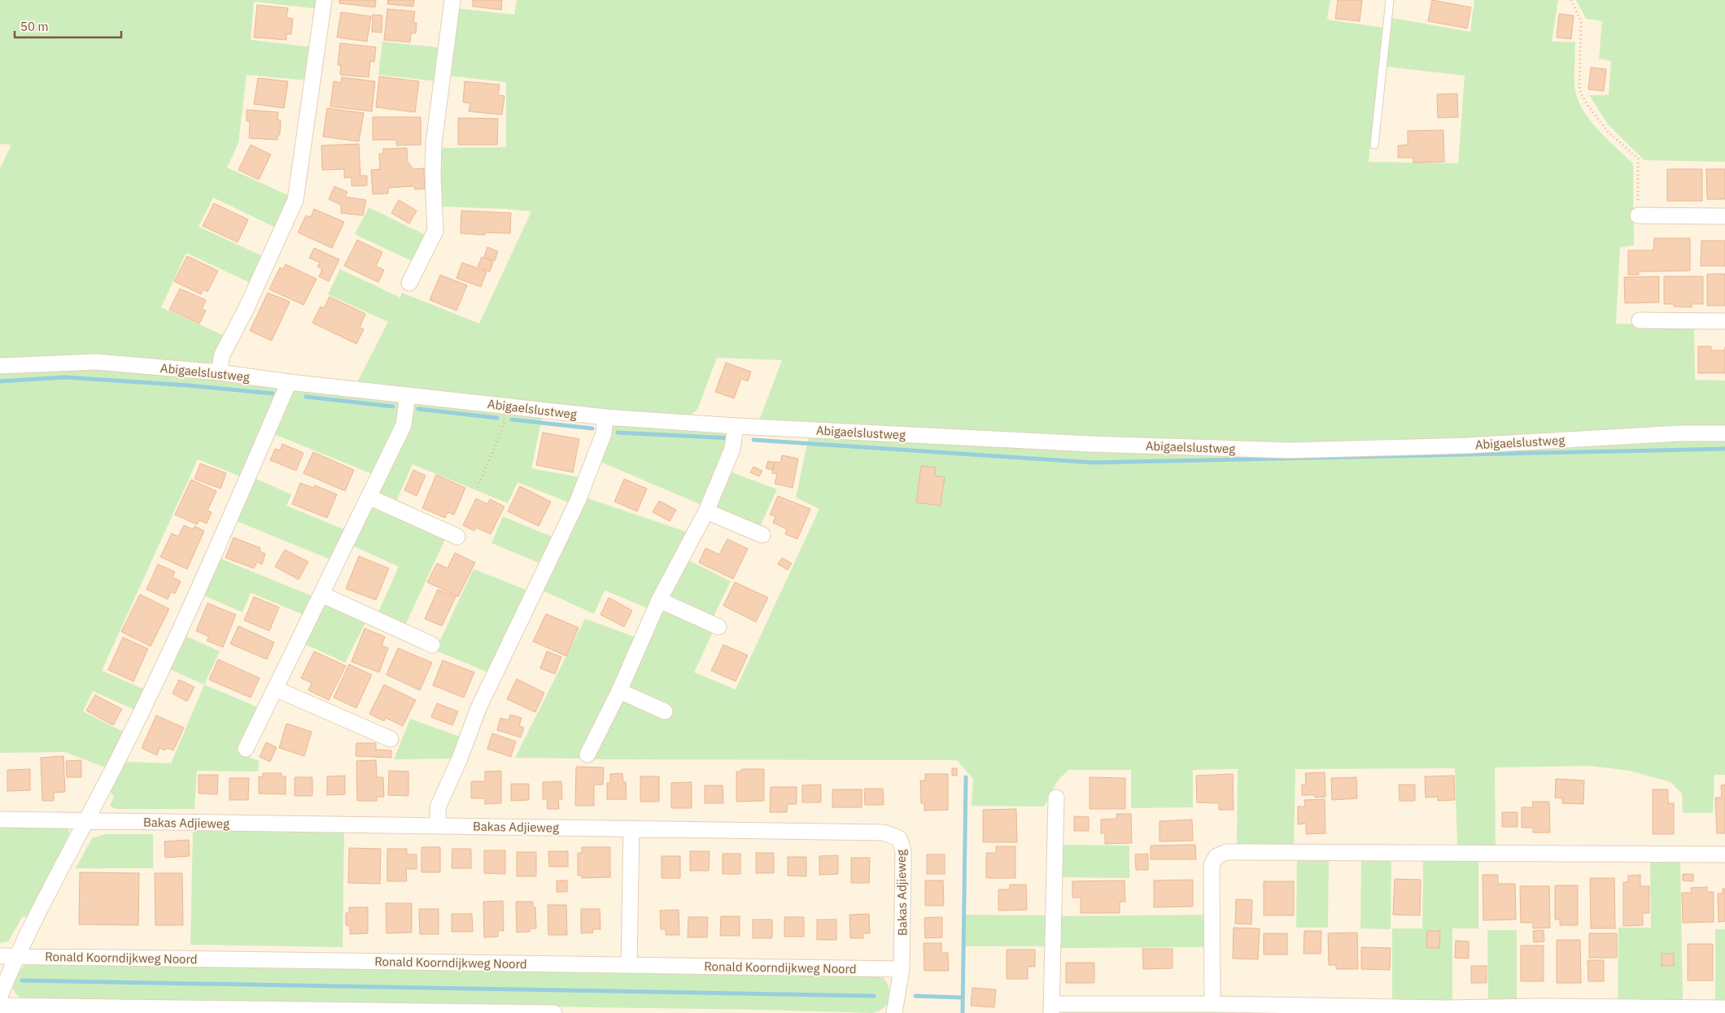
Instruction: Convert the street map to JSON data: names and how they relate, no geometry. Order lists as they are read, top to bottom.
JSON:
{
  "streets": {
    "street": ["Abigaelslustweg", "Bakas Adjieweg", "Ronald Koorndijkweg Noord"]
  },
  "crossings": [
    ["Bakas Adjieweg", "Ronald Koorndijkweg Noord"]
  ],
  "scale_bar": "50 m"
}
